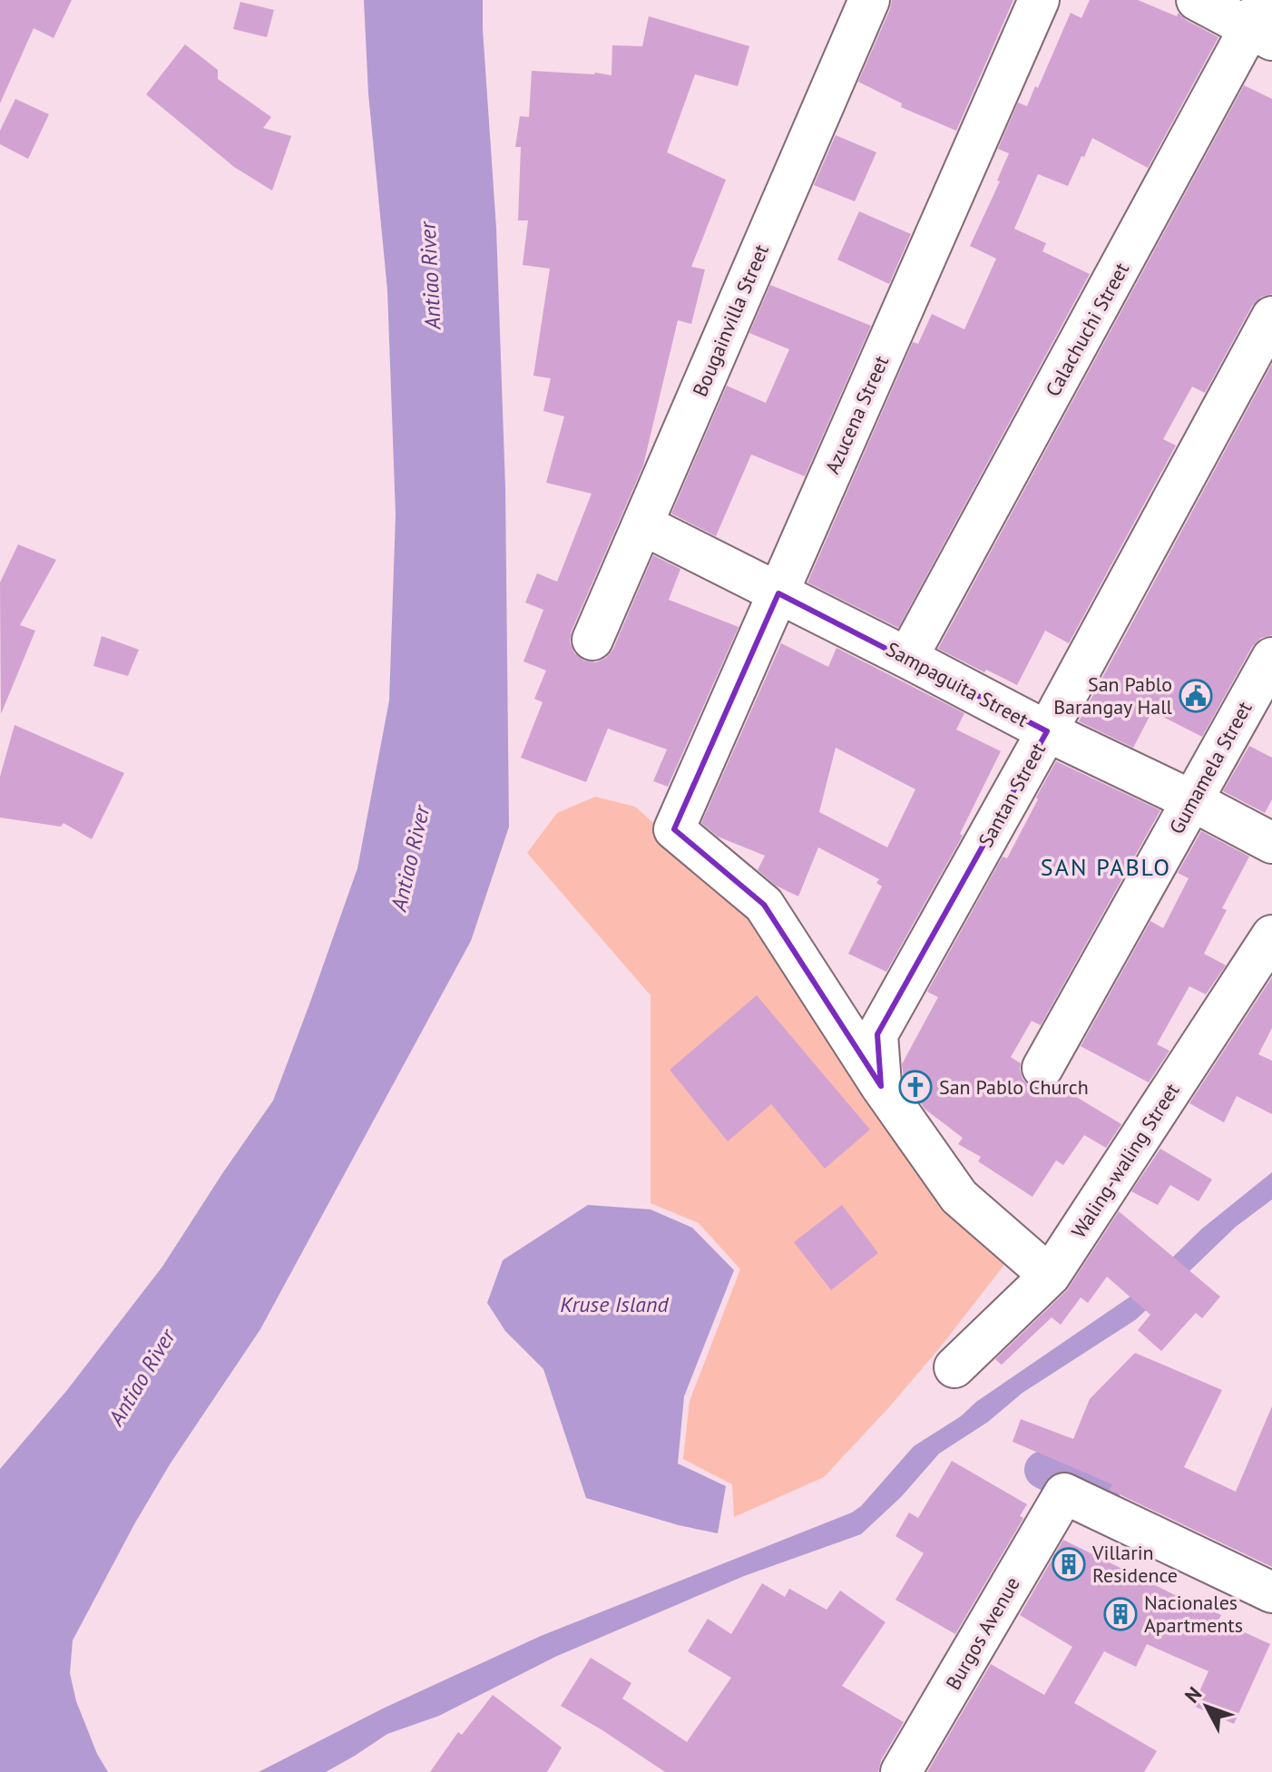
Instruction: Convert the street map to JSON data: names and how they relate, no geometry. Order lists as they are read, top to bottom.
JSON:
{
  "streets": {
    "street": [
      "Bougainvilla Street",
      "Calachuchi Street",
      "Azucena Street",
      "Sampaguita Street",
      "Gumamela Street",
      "Santan Street",
      "Waling-waling Street",
      "Burgos Avenue"
    ]
  },
  "crossings": [
    ["Bougainvilla Street", "Sampaguita Street"],
    ["Calachuchi Street", "Sampaguita Street"],
    ["Azucena Street", "Sampaguita Street"],
    ["Azucena Street", "Santan Street"],
    ["Sampaguita Street", "Gumamela Street"],
    ["Sampaguita Street", "Santan Street"]
  ],
  "districts": ["SAN PABLO"],
  "water": ["Antiao River", "Kruse Island"],
  "places": {
    "public building": ["San Pablo Barangay Hall"],
    "church": ["San Pablo Church"],
    "building": ["Villarin Residence", "Nacionales Apartments"]
  },
  "north": "top left"
}
